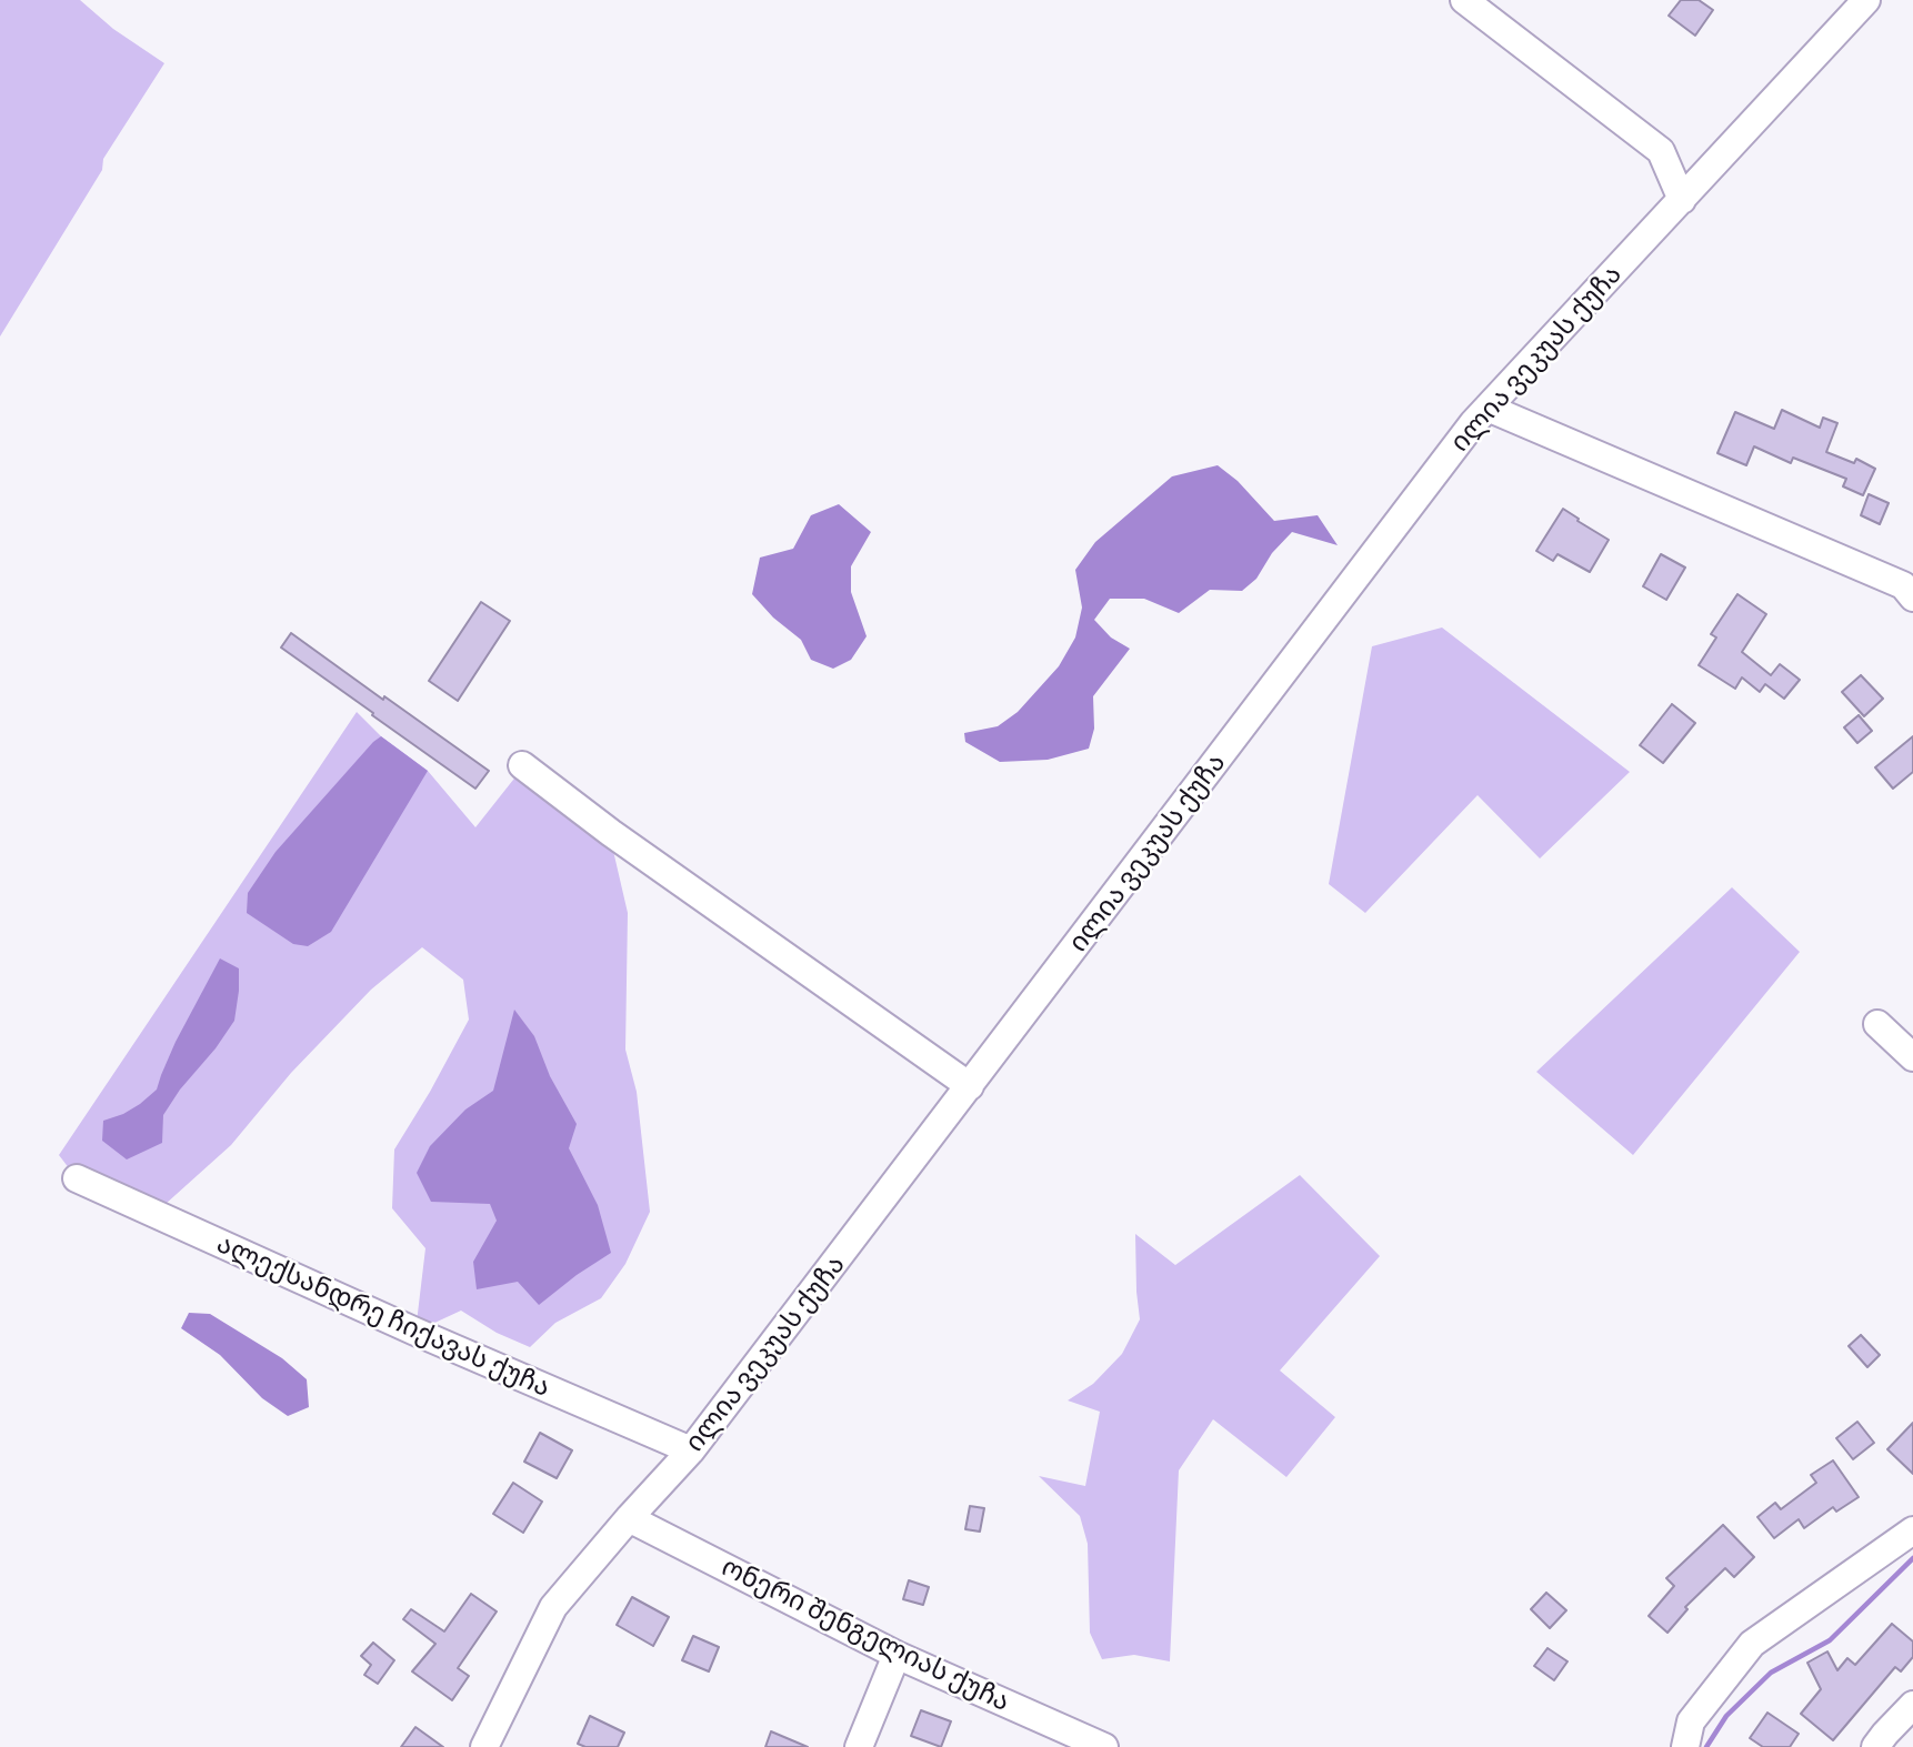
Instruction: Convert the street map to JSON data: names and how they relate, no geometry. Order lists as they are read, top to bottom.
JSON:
{
  "streets": {
    "street": ["ილია ვეკუას ქუჩა", "ალექსანდრე ჩიქავას ქუჩა", "ონერი შენგელიას ქუჩა"]
  },
  "crossings": [
    ["ილია ვეკუას ქუჩა", "ალექსანდრე ჩიქავას ქუჩა"],
    ["ილია ვეკუას ქუჩა", "ონერი შენგელიას ქუჩა"]
  ]
}
